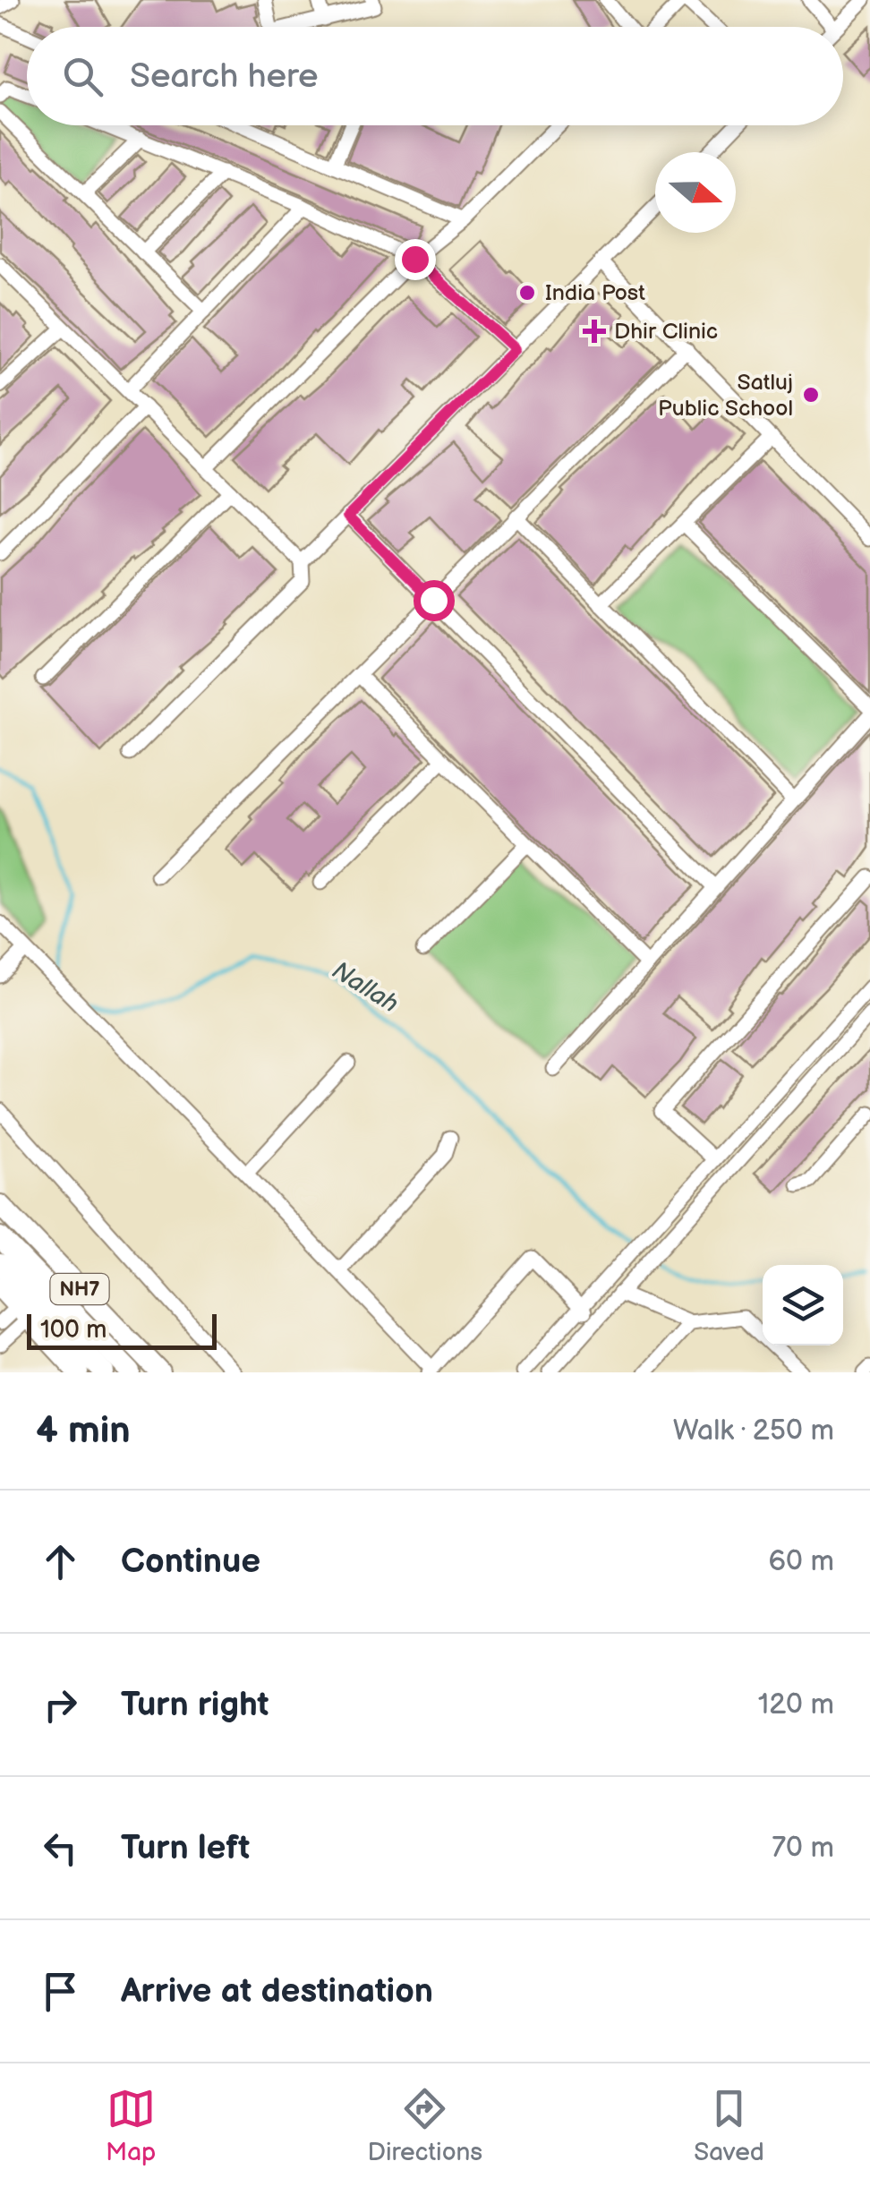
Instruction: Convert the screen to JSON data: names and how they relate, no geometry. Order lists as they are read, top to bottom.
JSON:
{
  "streets": {
    "highway": ["NH7"]
  },
  "water": ["Nallah"],
  "places": {
    "other": ["India Post", "Satluj Public School"],
    "health": ["Dhir Clinic"]
  },
  "scale_bar": "100 m",
  "north": "right",
  "page": {
    "search": "Search here",
    "scale": "100 m",
    "heading": ["4 min", "Walk · 250 m"],
    "list": [
      ["Continue", "60 m"],
      ["Turn right", "120 m"],
      ["Turn left", "70 m"],
      "Arrive at destination"
    ],
    "nav": ["Map", "Directions", "Saved"]
  }
}
